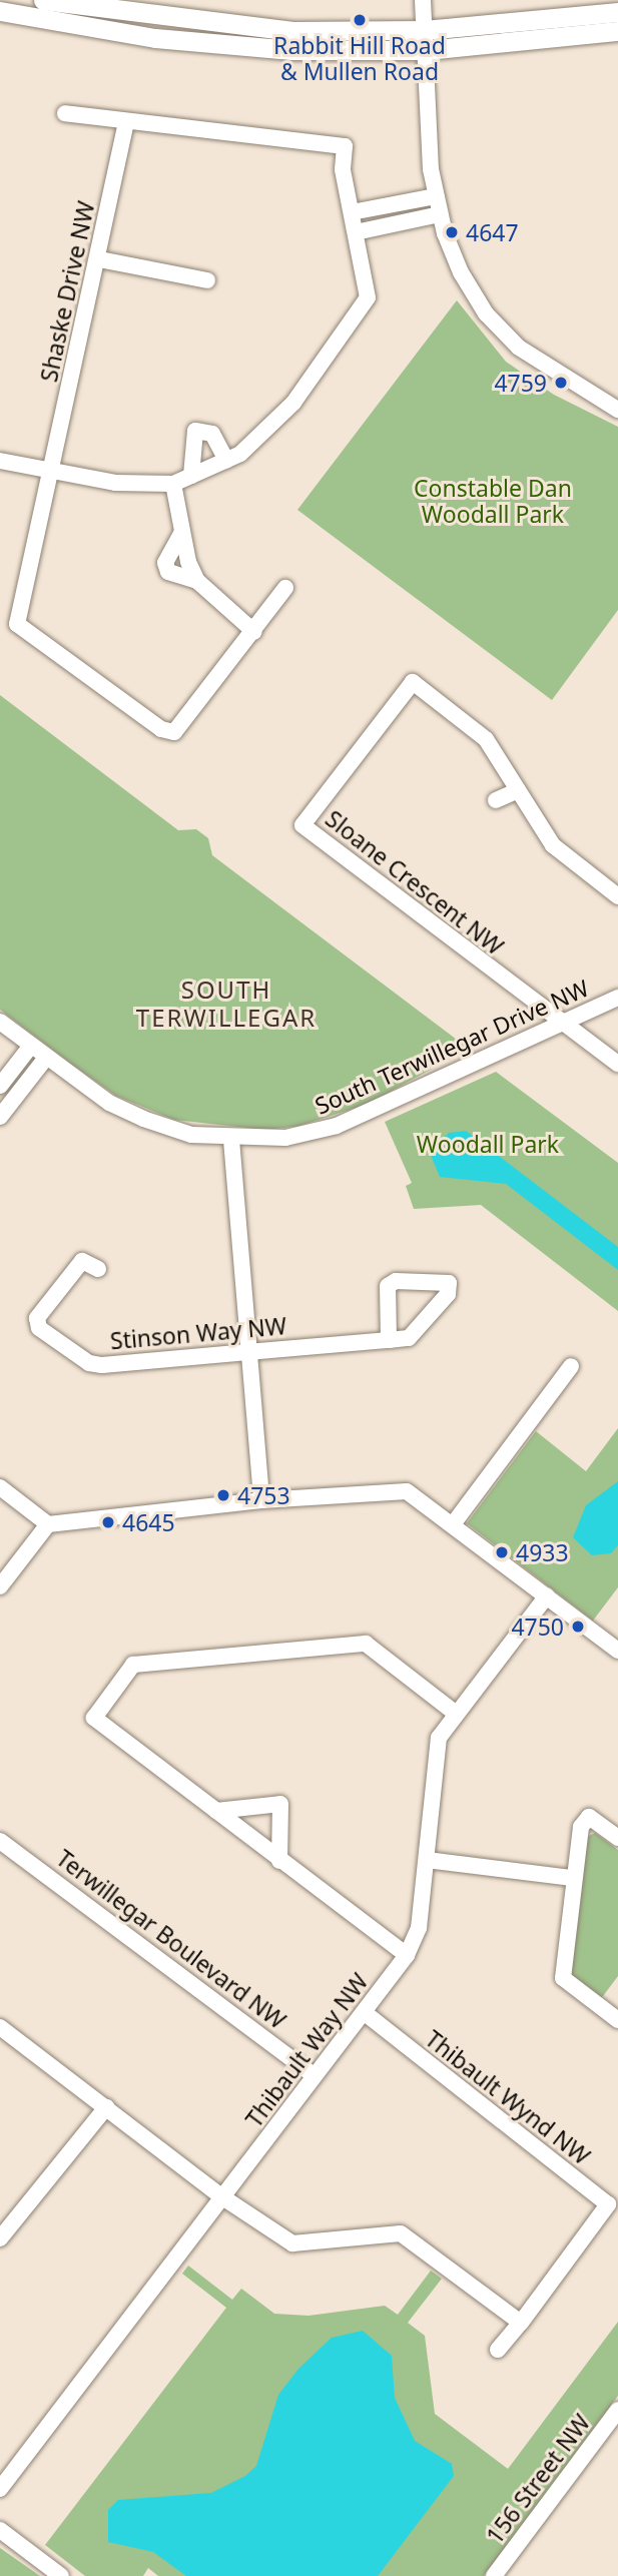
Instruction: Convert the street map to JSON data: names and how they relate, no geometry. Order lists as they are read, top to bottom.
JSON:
{
  "streets": {
    "street": [
      "Shaske Drive NW",
      "Sloane Crescent NW",
      "South Terwillegar Drive NW",
      "Stinson Way NW",
      "Terwillegar Boulevard NW",
      "Thibault Way NW",
      "Thibault Wynd NW",
      "156 Street NW"
    ]
  },
  "crossings": [
    ["Sloane Crescent NW", "South Terwillegar Drive NW"],
    ["Terwillegar Boulevard NW", "Thibault Way NW"],
    ["Thibault Way NW", "Thibault Wynd NW"]
  ],
  "districts": ["SOUTH TERWILLEGAR"],
  "parks": ["Constable Dan Woodall Park", "Woodall Park"],
  "places": [
    "Rabbit Hill Road & Mullen Road",
    "4647",
    "4759",
    "4753",
    "4645",
    "4933",
    "4750"
  ]
}
